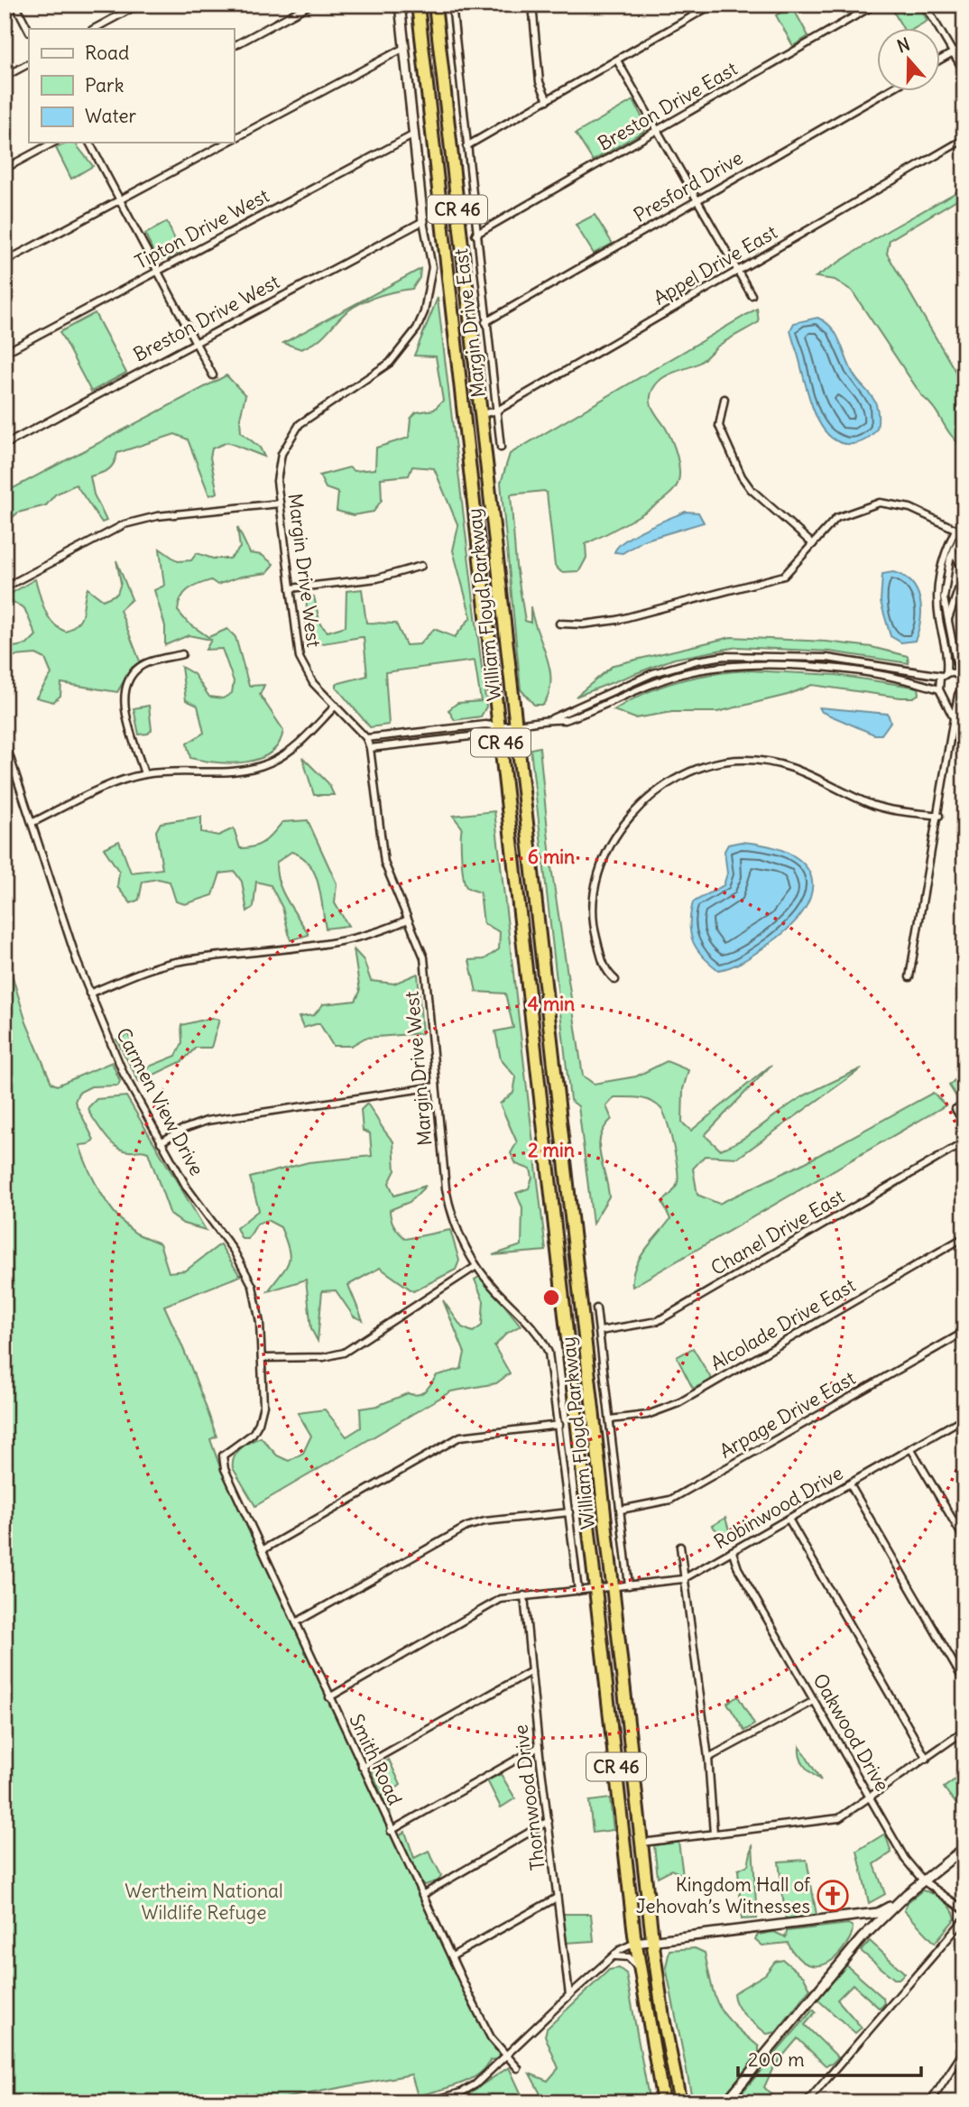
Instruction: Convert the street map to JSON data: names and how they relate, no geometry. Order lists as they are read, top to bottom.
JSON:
{
  "streets": {
    "highway": ["CR 46", "William Floyd Parkway"],
    "street": [
      "Breston Drive East",
      "Presford Drive",
      "Tipton Drive West",
      "Appel Drive East",
      "Breston Drive West",
      "Margin Drive East",
      "Margin Drive West",
      "Carmen View Drive",
      "Chanel Drive East",
      "Alcolade Drive East",
      "Arpage Drive East",
      "Robinwood Drive",
      "Oakwood Drive",
      "Smith Road",
      "Thornwood Drive"
    ]
  },
  "crossings": [
    ["Breston Drive East", "Margin Drive East"],
    ["Presford Drive", "Margin Drive East"],
    ["Tipton Drive West", "Margin Drive West"],
    ["Appel Drive East", "Margin Drive East"],
    ["Appel Drive East", "William Floyd Parkway"],
    ["Breston Drive West", "Margin Drive West"],
    ["Margin Drive West", "Robinwood Drive"],
    ["William Floyd Parkway", "Robinwood Drive"],
    ["Carmen View Drive", "Smith Road"],
    ["Robinwood Drive", "Oakwood Drive"],
    ["Robinwood Drive", "Smith Road"],
    ["Robinwood Drive", "Thornwood Drive"]
  ],
  "parks": ["Wertheim National Wildlife Refuge"],
  "places": {
    "church": ["Kingdom Hall of Jehovah’s Witnesses"]
  },
  "legend": ["Road", "Park", "Water"],
  "scale_bar": "200 m",
  "north": "top",
  "rings": ["6 min", "4 min", "2 min"]
}
